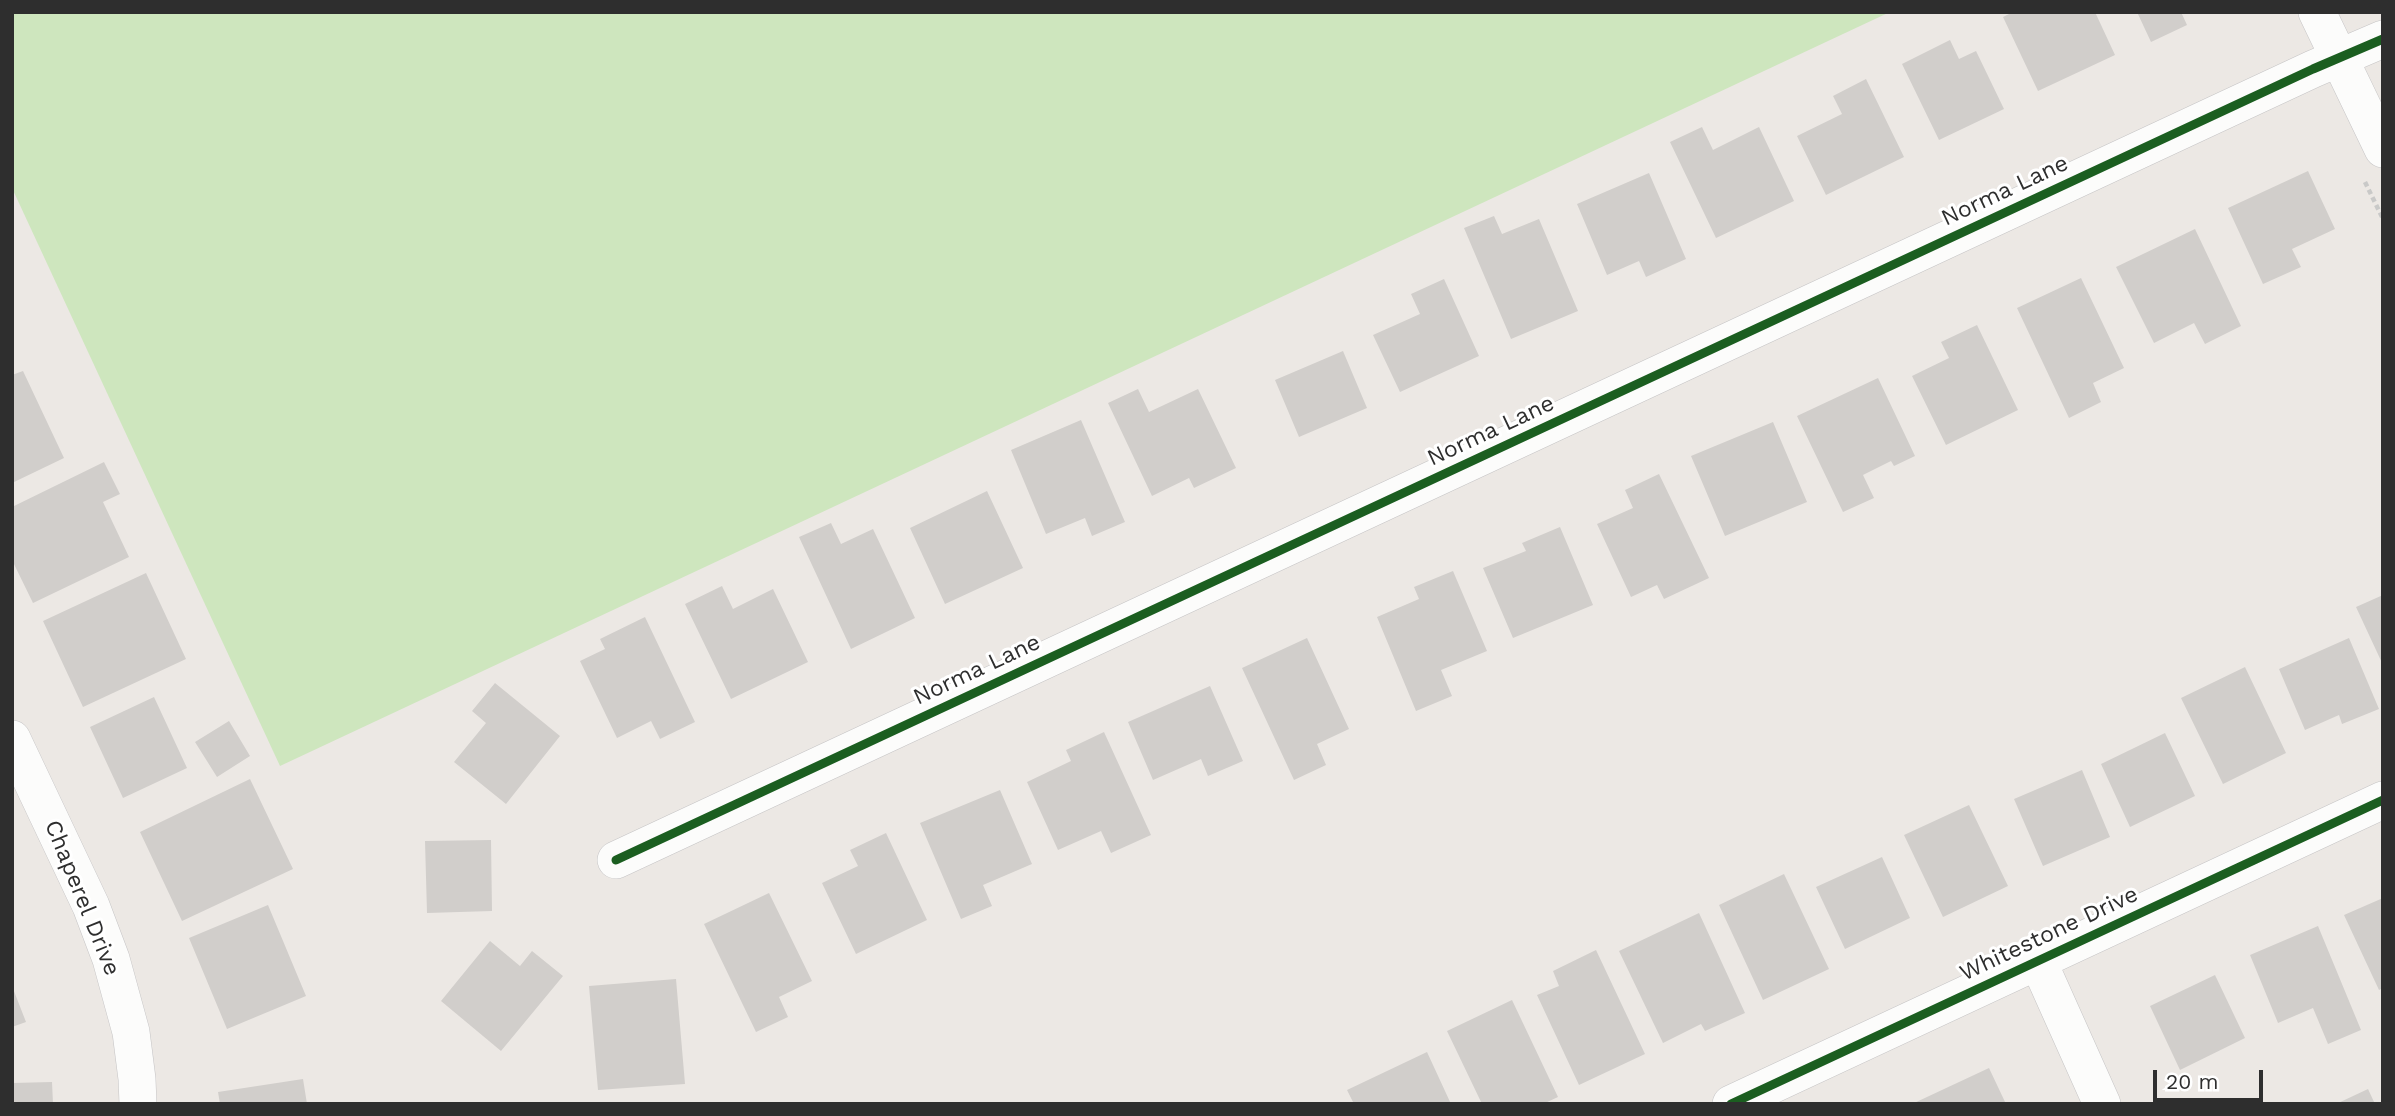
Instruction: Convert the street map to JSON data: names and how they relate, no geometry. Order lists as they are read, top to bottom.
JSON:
{
  "streets": {
    "street": ["Norma Lane", "Chaperel Drive", "Whitestone Drive"]
  },
  "scale_bar": "20 m"
}
